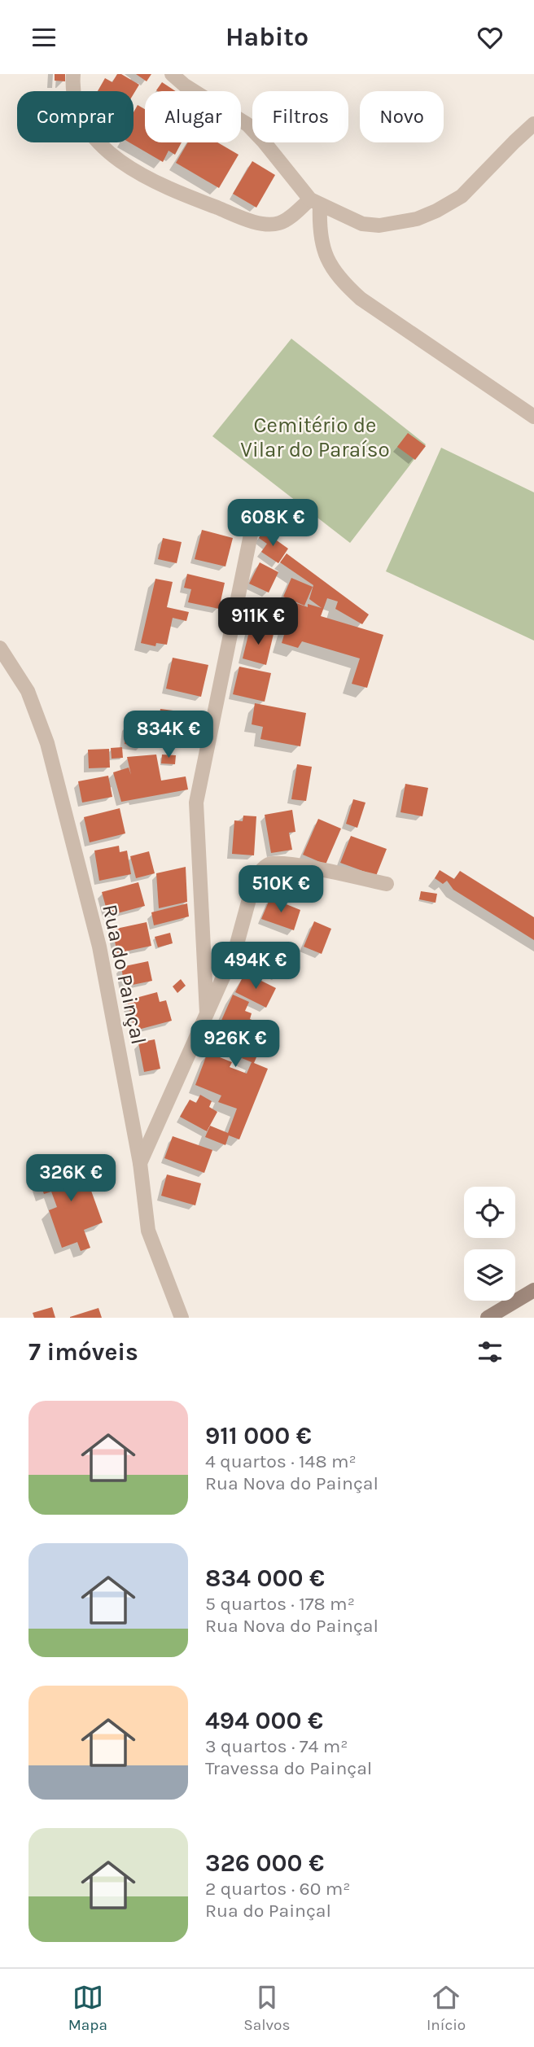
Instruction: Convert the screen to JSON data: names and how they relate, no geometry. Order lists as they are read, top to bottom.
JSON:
{
  "streets": {
    "street": ["Rua do Painçal"]
  },
  "parks": ["Cemitério de Vilar do Paraíso"],
  "page": {
    "header": "Habito",
    "chip": [
      "Comprar",
      "Alugar",
      "Filtros",
      "Novo"
    ],
    "price": [
      "608K €",
      "911K €",
      "834K €",
      "510K €",
      "494K €",
      "926K €",
      "326K €"
    ],
    "heading": "7 imóveis",
    "list": [
      {
        "name": "911 000 €",
        "note": "4 quartos · 148 m² · Rua Nova do Painçal"
      },
      {
        "name": "834 000 €",
        "note": "5 quartos · 178 m² · Rua Nova do Painçal"
      },
      {
        "name": "494 000 €",
        "note": "3 quartos · 74 m² · Travessa do Painçal"
      },
      {
        "name": "326 000 €",
        "note": "2 quartos · 60 m² · Rua do Painçal"
      }
    ],
    "tabs": ["Mapa", "Salvos", "Início"]
  }
}
